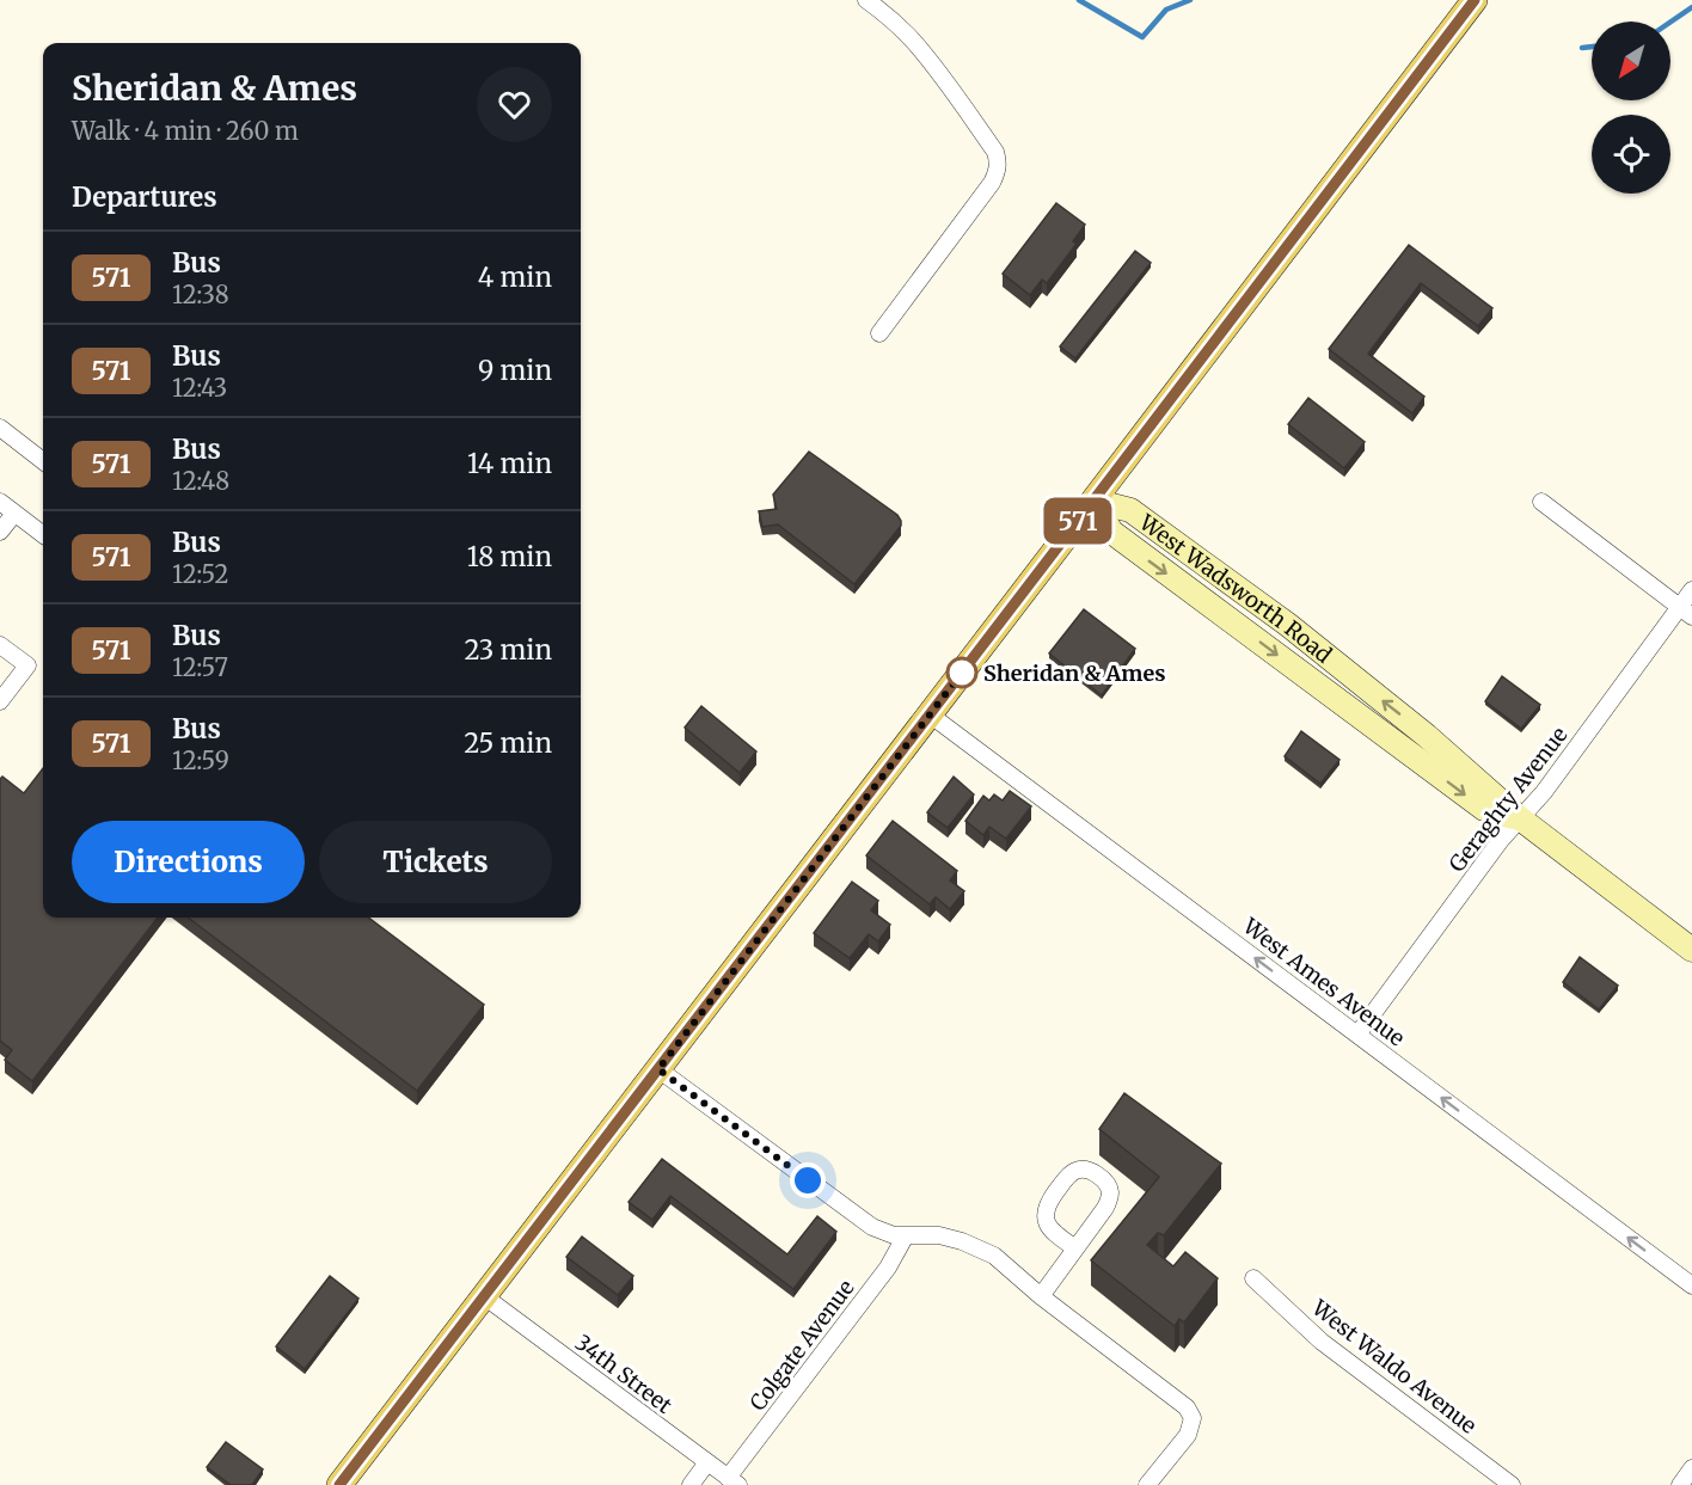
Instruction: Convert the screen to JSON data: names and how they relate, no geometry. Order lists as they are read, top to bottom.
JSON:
{
  "streets": {
    "main road": ["West Wadsworth Road"],
    "street": [
      "Geraghty Avenue",
      "West Ames Avenue",
      "Colgate Avenue",
      "West Waldo Avenue",
      "34th Street"
    ]
  },
  "crossings": [
    ["West Wadsworth Road", "Geraghty Avenue"],
    ["Geraghty Avenue", "West Ames Avenue"],
    ["Colgate Avenue", "34th Street"]
  ],
  "one_way": ["West Ames Avenue"],
  "places": ["Sheridan & Ames"],
  "lines": ["bus line 571"],
  "north": "bottom left",
  "page": {
    "on_map": "571",
    "heading": [
      ["Sheridan & Ames", "Walk · 4 min · 260 m"],
      "Departures"
    ],
    "list": [
      {
        "mark": "571",
        "name": "Bus",
        "note": "12:38",
        "value": "4 min"
      },
      {
        "mark": "571",
        "name": "Bus",
        "note": "12:43",
        "value": "9 min"
      },
      {
        "mark": "571",
        "name": "Bus",
        "note": "12:48",
        "value": "14 min"
      },
      {
        "mark": "571",
        "name": "Bus",
        "note": "12:52",
        "value": "18 min"
      },
      {
        "mark": "571",
        "name": "Bus",
        "note": "12:57",
        "value": "23 min"
      },
      {
        "mark": "571",
        "name": "Bus",
        "note": "12:59",
        "value": "25 min"
      }
    ],
    "buttons": ["Directions", "Tickets"]
  }
}
